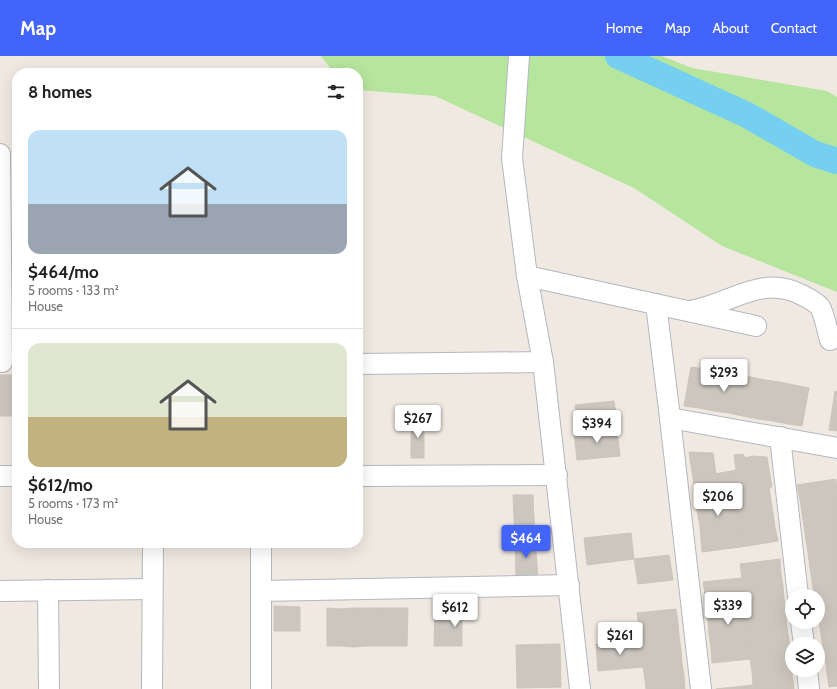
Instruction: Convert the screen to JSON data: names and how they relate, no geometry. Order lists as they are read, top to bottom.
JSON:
{
  "page": {
    "header": "Map",
    "nav": [
      "Home",
      "Map",
      "About",
      "Contact"
    ],
    "heading": "8 homes",
    "list": [
      {
        "name": "$464/mo",
        "note": "5 rooms · 133 m² · House"
      },
      {
        "name": "$612/mo",
        "note": "5 rooms · 173 m² · House"
      }
    ],
    "price": [
      "$293",
      "$267",
      "$394",
      "$206",
      "$464",
      "$339",
      "$612",
      "$261"
    ]
  }
}
